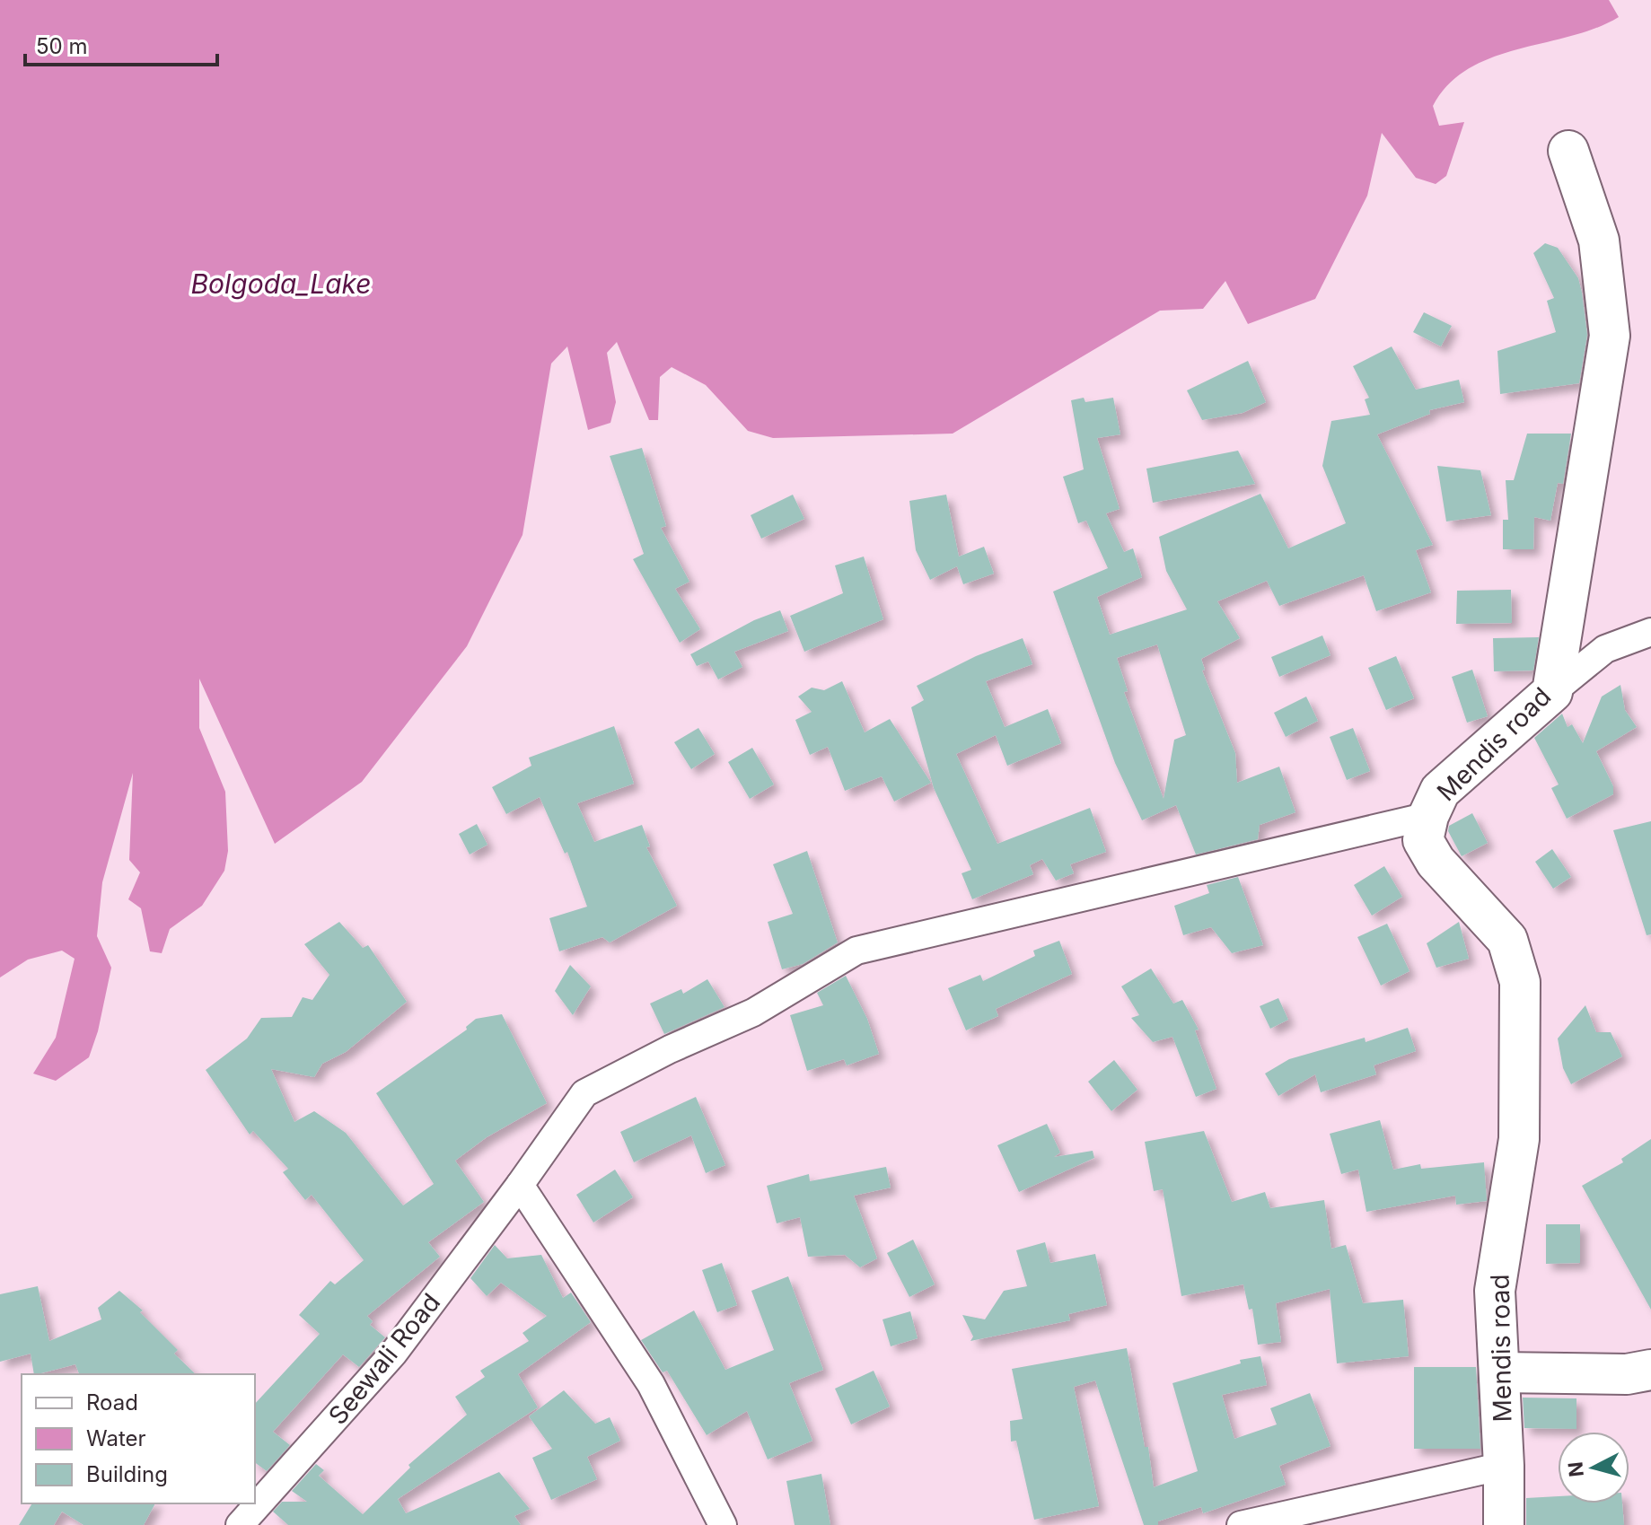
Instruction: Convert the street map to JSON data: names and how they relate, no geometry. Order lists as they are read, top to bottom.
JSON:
{
  "streets": {
    "street": ["Mendis road", "Seewali Road"]
  },
  "crossings": [
    ["Mendis road", "Seewali Road"]
  ],
  "water": ["Bolgoda_Lake"],
  "legend": ["Road", "Water", "Building"],
  "scale_bar": "50 m",
  "north": "left"
}
